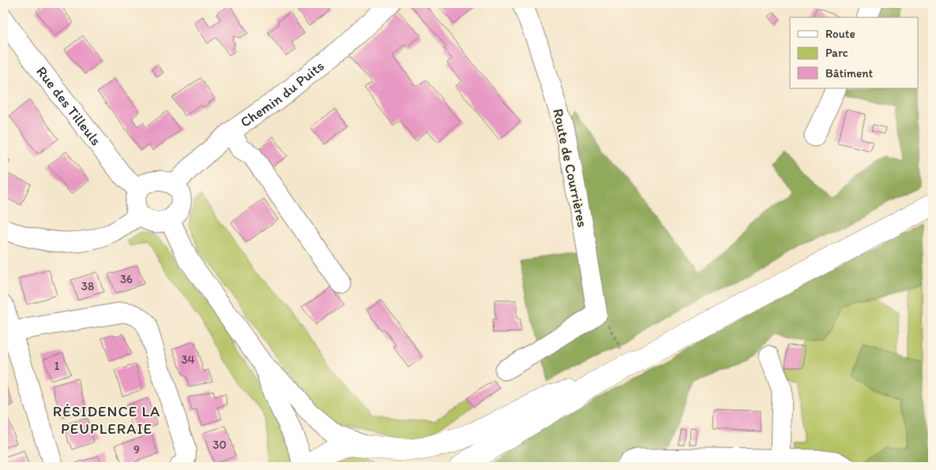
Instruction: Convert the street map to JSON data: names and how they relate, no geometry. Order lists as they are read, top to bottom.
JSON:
{
  "streets": {
    "street": ["Chemin du Puits", "Rue des Tilleuls", "Route de Courrières"]
  },
  "crossings": [
    ["Chemin du Puits", "Rue des Tilleuls"]
  ],
  "districts": ["RÉSIDENCE LA PEUPLERAIE"],
  "house_numbers": [
    "36",
    "38",
    "34",
    "1",
    "30",
    "9"
  ],
  "legend": ["Route", "Parc", "Bâtiment"]
}
